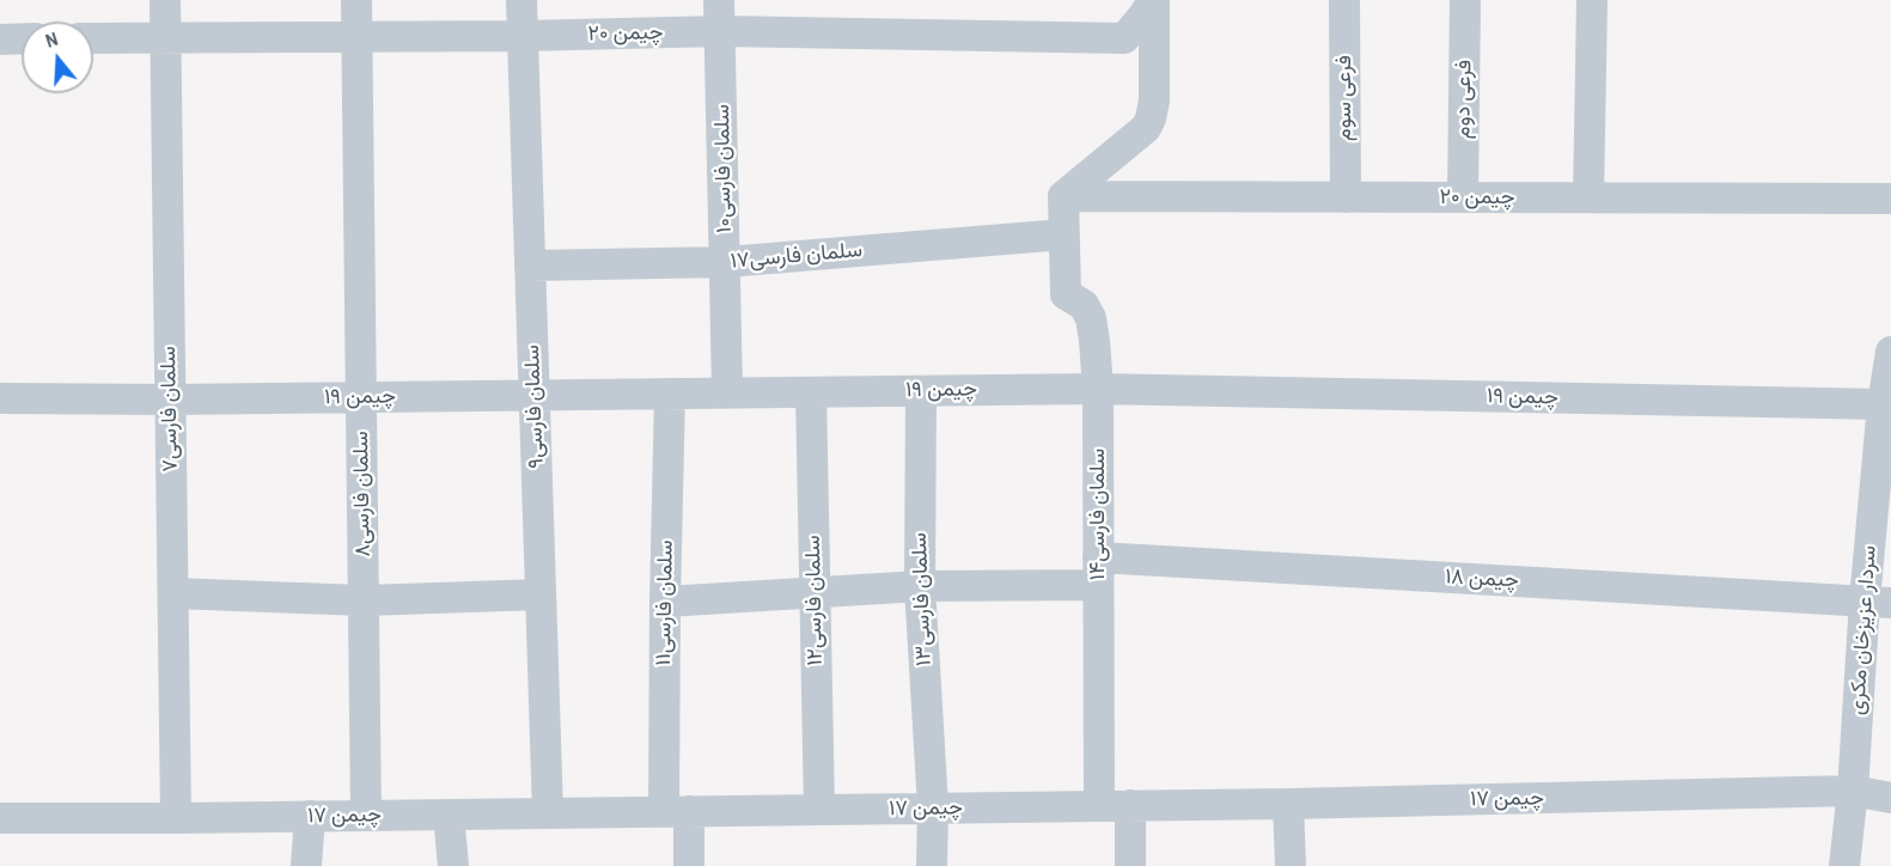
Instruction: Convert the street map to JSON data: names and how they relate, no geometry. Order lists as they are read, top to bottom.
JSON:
{
  "streets": {
    "street": [
      "چیمن ۲۰",
      "فرعی سوم",
      "فرعی دوم",
      "سلمان فارسی۱۰",
      "سلمان فارسی۱۷",
      "چیمن ۱۹",
      "سلمان فارسی۹",
      "سلمان فارسی۷",
      "سلمان فارسی۸",
      "سلمان فارسی۱۴",
      "چیمن ۱۸",
      "سلمان فارسی۱۳",
      "سلمان فارسی۱۲",
      "سلمان فارسی۱۱",
      "سردار عزیزخان مکری",
      "چیمن ۱۷"
    ]
  },
  "crossings": [
    ["چیمن ۲۰", "فرعی سوم"],
    ["چیمن ۲۰", "فرعی دوم"],
    ["چیمن ۲۰", "سلمان فارسی۱۰"],
    ["چیمن ۲۰", "سلمان فارسی۹"],
    ["چیمن ۲۰", "سلمان فارسی۷"],
    ["چیمن ۲۰", "سلمان فارسی۸"],
    ["چیمن ۲۰", "سلمان فارسی۱۴"],
    ["سلمان فارسی۱۰", "سلمان فارسی۱۷"],
    ["سلمان فارسی۱۰", "چیمن ۱۹"],
    ["سلمان فارسی۱۷", "سلمان فارسی۹"],
    ["سلمان فارسی۱۷", "سلمان فارسی۱۴"],
    ["چیمن ۱۹", "سلمان فارسی۹"],
    ["چیمن ۱۹", "سلمان فارسی۷"],
    ["چیمن ۱۹", "سلمان فارسی۸"],
    ["چیمن ۱۹", "سلمان فارسی۱۴"],
    ["چیمن ۱۹", "سلمان فارسی۱۳"],
    ["چیمن ۱۹", "سلمان فارسی۱۲"],
    ["چیمن ۱۹", "سلمان فارسی۱۱"],
    ["چیمن ۱۹", "سردار عزیزخان مکری"],
    ["سلمان فارسی۹", "چیمن ۱۷"],
    ["سلمان فارسی۷", "چیمن ۱۷"],
    ["سلمان فارسی۸", "چیمن ۱۷"],
    ["سلمان فارسی۱۴", "چیمن ۱۸"],
    ["سلمان فارسی۱۴", "چیمن ۱۷"],
    ["چیمن ۱۸", "سلمان فارسی۱۳"],
    ["چیمن ۱۸", "سلمان فارسی۱۲"],
    ["چیمن ۱۸", "سلمان فارسی۱۱"],
    ["چیمن ۱۸", "سردار عزیزخان مکری"],
    ["سلمان فارسی۱۳", "چیمن ۱۷"],
    ["سلمان فارسی۱۲", "چیمن ۱۷"],
    ["سلمان فارسی۱۱", "چیمن ۱۷"],
    ["سردار عزیزخان مکری", "چیمن ۱۷"]
  ],
  "north": "top"
}
